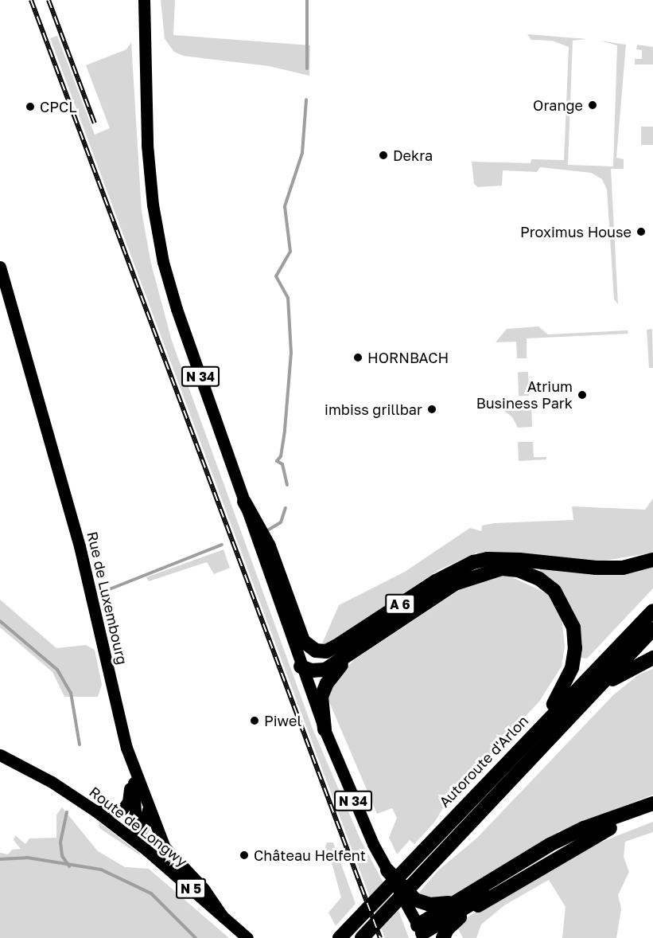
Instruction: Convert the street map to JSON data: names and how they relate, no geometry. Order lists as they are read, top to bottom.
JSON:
{
  "streets": {
    "highway": ["A 6", "Autoroute d'Arlon"],
    "main road": [
      "N 34",
      "Rue de Luxembourg",
      "Route de Longwy",
      "N 5"
    ]
  },
  "crossings": [
    ["N 34", "A 6"],
    ["Rue de Luxembourg", "Route de Longwy"],
    ["A 6", "Autoroute d'Arlon"]
  ],
  "places": [
    "Orange",
    "CPCL",
    "Dekra",
    "Proximus House",
    "HORNBACH",
    "Atrium Business Park",
    "imbiss grillbar",
    "Piwel",
    "Château Helfent"
  ]
}
